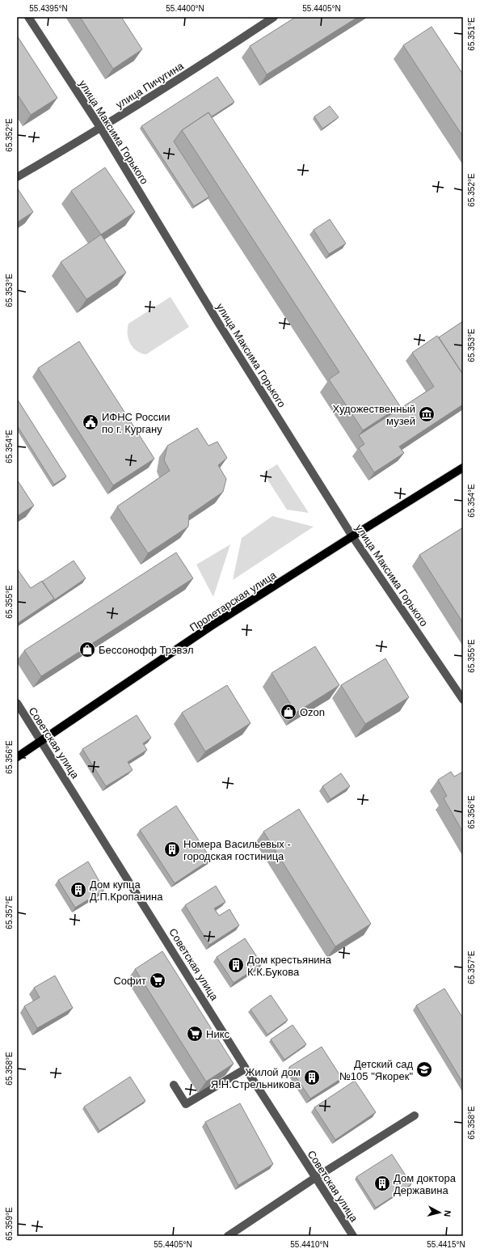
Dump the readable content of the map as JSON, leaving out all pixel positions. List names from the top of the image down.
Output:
{
  "streets": {
    "main road": ["Пролетарская улица"],
    "street": ["улица Пичугина", "улица Максима Горького", "Советская улица"]
  },
  "crossings": [
    ["улица Пичугина", "улица Максима Горького"],
    ["улица Максима Горького", "Пролетарская улица"],
    ["Пролетарская улица", "Советская улица"]
  ],
  "places": {
    "museum": ["Художественный музей"],
    "public building": ["ИФНС России по г. Кургану"],
    "shop": ["Бессонофф Трэвэл", "Ozon"],
    "building": [
      "Номера Васильевых - городская гостиница",
      "Дом купца Д.П.Кропанина",
      "Дом крестьянина К.К.Букова",
      "Жилой дом Я.Н.Стрельникова",
      "Дом доктора Державина"
    ],
    "supermarket": ["Софит", "Никс"],
    "school or university": ["Детский сад №105 \"Якорек\""]
  },
  "north": "right",
  "coordinates": [
    "55.4395°N",
    "55.4400°N",
    "55.4405°N",
    "65.351°E",
    "65.352°E",
    "65.353°E",
    "65.354°E",
    "65.355°E",
    "65.356°E",
    "65.357°E",
    "65.358°E",
    "65.359°E",
    "55.4410°N",
    "55.4415°N"
  ]
}
